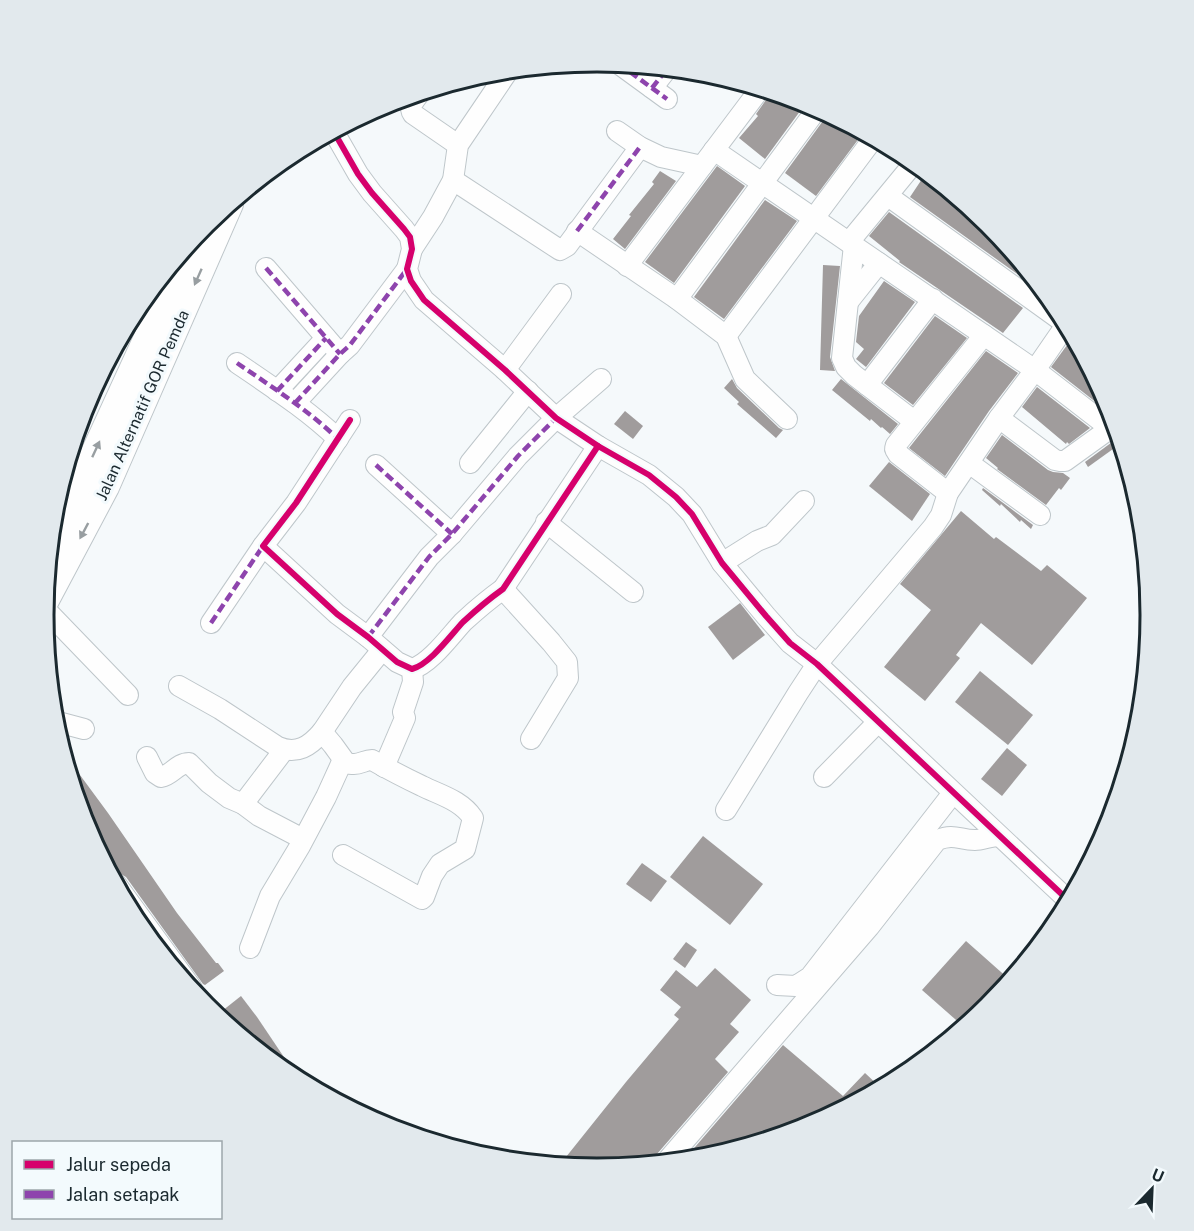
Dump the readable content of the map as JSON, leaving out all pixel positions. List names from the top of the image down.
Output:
{
  "streets": {
    "main road": ["Jalan Alternatif GOR Pemda"]
  },
  "legend": ["Jalur sepeda", "Jalan setapak"],
  "north": "top right"
}
